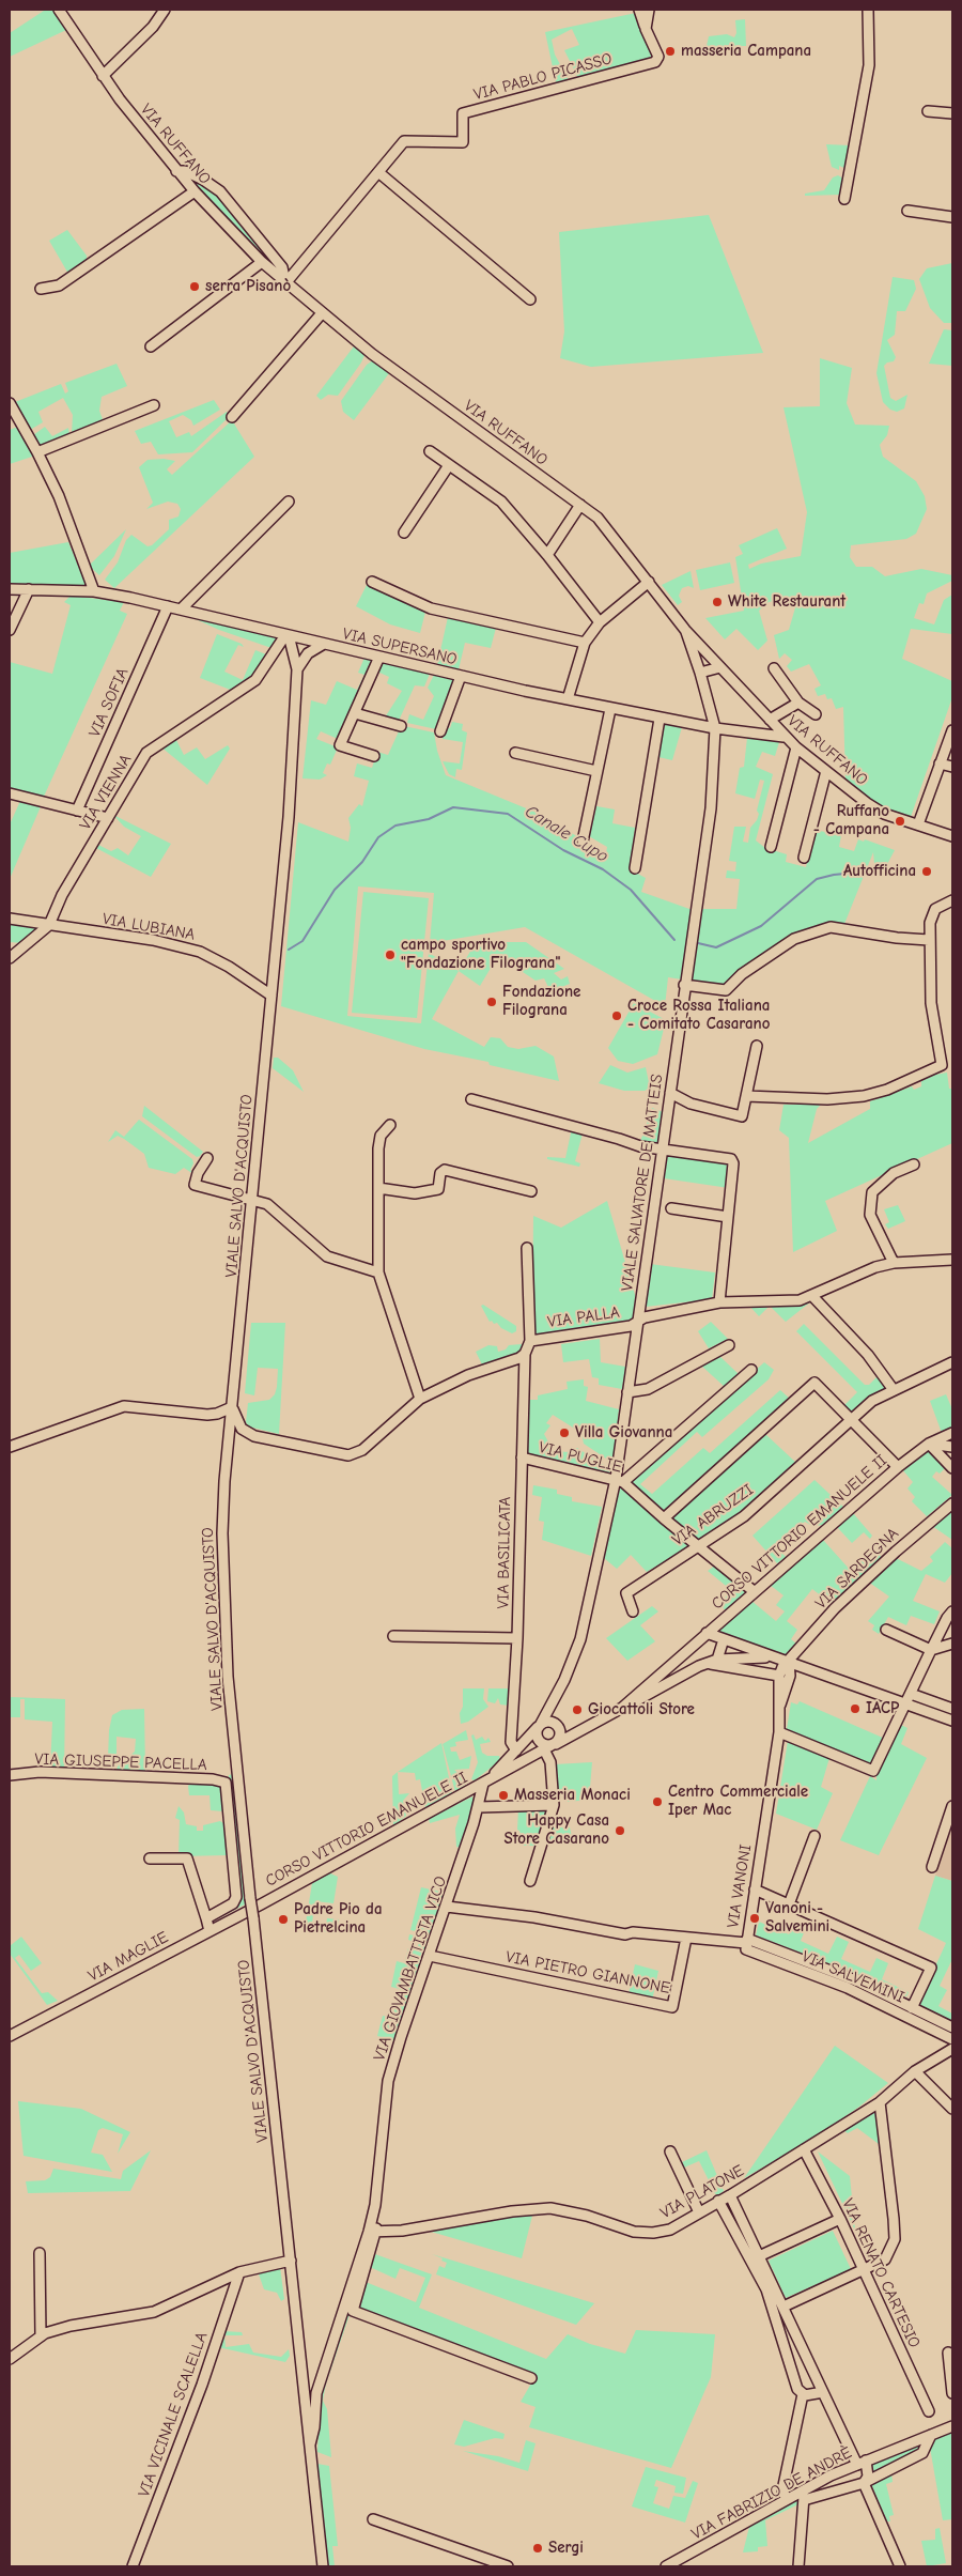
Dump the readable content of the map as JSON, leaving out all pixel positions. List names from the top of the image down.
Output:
{
  "streets": {
    "street": [
      "VIA PABLO PICASSO",
      "VIA RUFFANO",
      "VIA SUPERSANO",
      "VIA SOFIA",
      "VIA VIENNA",
      "VIA LUBIANA",
      "VIALE SALVATORE DE MATTEIS",
      "VIALE SALVO D'ACQUISTO",
      "VIA PALLA",
      "VIA PUGLIE",
      "VIA ABRUZZI",
      "CORSO VITTORIO EMANUELE II",
      "VIA BASILICATA",
      "VIA SARDEGNA",
      "VIA GIUSEPPE PACELLA",
      "VIA VANONI",
      "VIA MAGLIE",
      "VIA GIOVAMBATTISTA VICO",
      "VIA PIETRO GIANNONE",
      "VIA SALVEMINI",
      "VIA PLATONE",
      "VIA RENATO CARTESIO",
      "VIA VICINALE SCALELLA",
      "VIA FABRIZIO DE ANDRÈ"
    ]
  },
  "crossings": [
    ["VIA PABLO PICASSO", "VIA RUFFANO"],
    ["VIA RUFFANO", "VIA SUPERSANO"],
    ["VIA RUFFANO", "VIALE SALVATORE DE MATTEIS"],
    ["VIA SUPERSANO", "VIA SOFIA"],
    ["VIA SUPERSANO", "VIA VIENNA"],
    ["VIA SUPERSANO", "VIALE SALVATORE DE MATTEIS"],
    ["VIA SUPERSANO", "VIALE SALVO D'ACQUISTO"],
    ["VIA VIENNA", "VIA LUBIANA"],
    ["VIA VIENNA", "VIALE SALVO D'ACQUISTO"],
    ["VIA LUBIANA", "VIALE SALVO D'ACQUISTO"],
    ["VIALE SALVATORE DE MATTEIS", "VIA PALLA"],
    ["VIALE SALVATORE DE MATTEIS", "VIA PUGLIE"],
    ["VIALE SALVATORE DE MATTEIS", "CORSO VITTORIO EMANUELE II"],
    ["VIALE SALVO D'ACQUISTO", "VIA GIOVAMBATTISTA VICO"],
    ["VIA PALLA", "VIA BASILICATA"],
    ["VIA PUGLIE", "VIA ABRUZZI"],
    ["VIA PUGLIE", "CORSO VITTORIO EMANUELE II"],
    ["VIA PUGLIE", "VIA BASILICATA"],
    ["CORSO VITTORIO EMANUELE II", "VIA BASILICATA"],
    ["CORSO VITTORIO EMANUELE II", "VIA MAGLIE"],
    ["CORSO VITTORIO EMANUELE II", "VIA GIOVAMBATTISTA VICO"],
    ["VIA SARDEGNA", "VIA VANONI"],
    ["VIA VANONI", "VIA SALVEMINI"],
    ["VIA GIOVAMBATTISTA VICO", "VIA PIETRO GIANNONE"],
    ["VIA GIOVAMBATTISTA VICO", "VIA PLATONE"],
    ["VIA PLATONE", "VIA RENATO CARTESIO"]
  ],
  "water": ["Canale Cupo"],
  "places": [
    "masseria Campana",
    "serra Pisanò",
    "White Restaurant",
    "Ruffano - Campana",
    "Autofficina",
    "campo sportivo \"Fondazione Filograna\"",
    "Fondazione Filograna",
    "Croce Rossa Italiana - Comitato Casarano",
    "Villa Giovanna",
    "IACP",
    "Giocattoli Store",
    "Masseria Monaci",
    "Centro Commerciale Iper Mac",
    "Happy Casa Store Casarano",
    "Vanoni - Salvemini",
    "Padre Pio da Pietrelcina",
    "Sergi"
  ]
}
